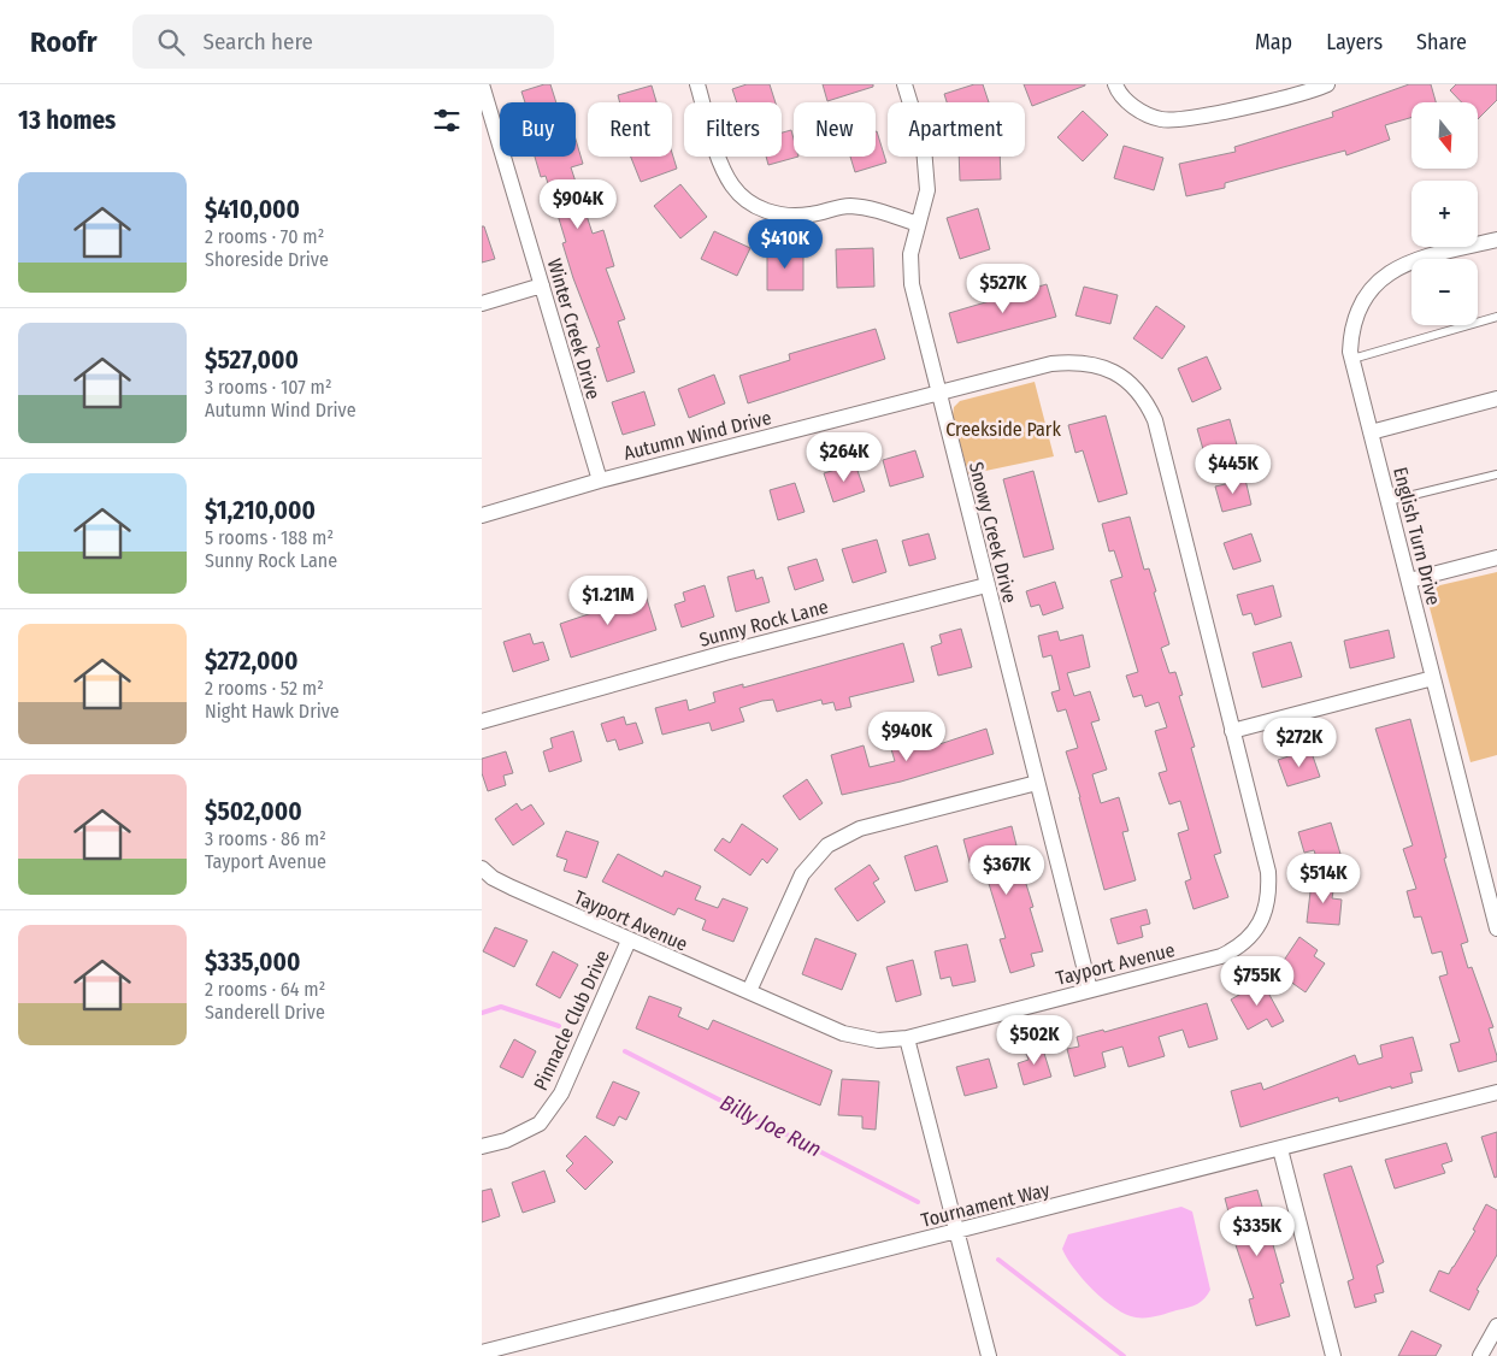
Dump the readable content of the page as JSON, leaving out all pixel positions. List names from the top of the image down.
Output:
{
  "streets": {
    "street": [
      "Winter Creek Drive",
      "Autumn Wind Drive",
      "Snowy Creek Drive",
      "English Turn Drive",
      "Sunny Rock Lane",
      "Tayport Avenue",
      "Pinnacle Club Drive",
      "Tournament Way"
    ]
  },
  "crossings": [
    ["Winter Creek Drive", "Autumn Wind Drive"],
    ["Autumn Wind Drive", "Snowy Creek Drive"],
    ["Autumn Wind Drive", "Tayport Avenue"],
    ["Snowy Creek Drive", "Sunny Rock Lane"],
    ["Snowy Creek Drive", "Tayport Avenue"],
    ["Tayport Avenue", "Pinnacle Club Drive"]
  ],
  "water": ["Billy Joe Run"],
  "parks": ["Creekside Park"],
  "north": "bottom",
  "page": {
    "header": "Roofr",
    "search": "Search here",
    "nav": ["Map", "Layers", "Share"],
    "heading": "13 homes",
    "map_buttons": ["+", "−"],
    "chip": [
      "Buy",
      "Rent",
      "Filters",
      "New",
      "Apartment"
    ],
    "list": [
      {
        "name": "$410,000",
        "note": "2 rooms · 70 m² · Shoreside Drive"
      },
      {
        "name": "$527,000",
        "note": "3 rooms · 107 m² · Autumn Wind Drive"
      },
      {
        "name": "$1,210,000",
        "note": "5 rooms · 188 m² · Sunny Rock Lane"
      },
      {
        "name": "$272,000",
        "note": "2 rooms · 52 m² · Night Hawk Drive"
      },
      {
        "name": "$502,000",
        "note": "3 rooms · 86 m² · Tayport Avenue"
      },
      {
        "name": "$335,000",
        "note": "2 rooms · 64 m² · Sanderell Drive"
      }
    ],
    "price": [
      "$904K",
      "$410K",
      "$527K",
      "$264K",
      "$445K",
      "$1.21M",
      "$940K",
      "$272K",
      "$367K",
      "$514K",
      "$755K",
      "$502K",
      "$335K"
    ]
  }
}
